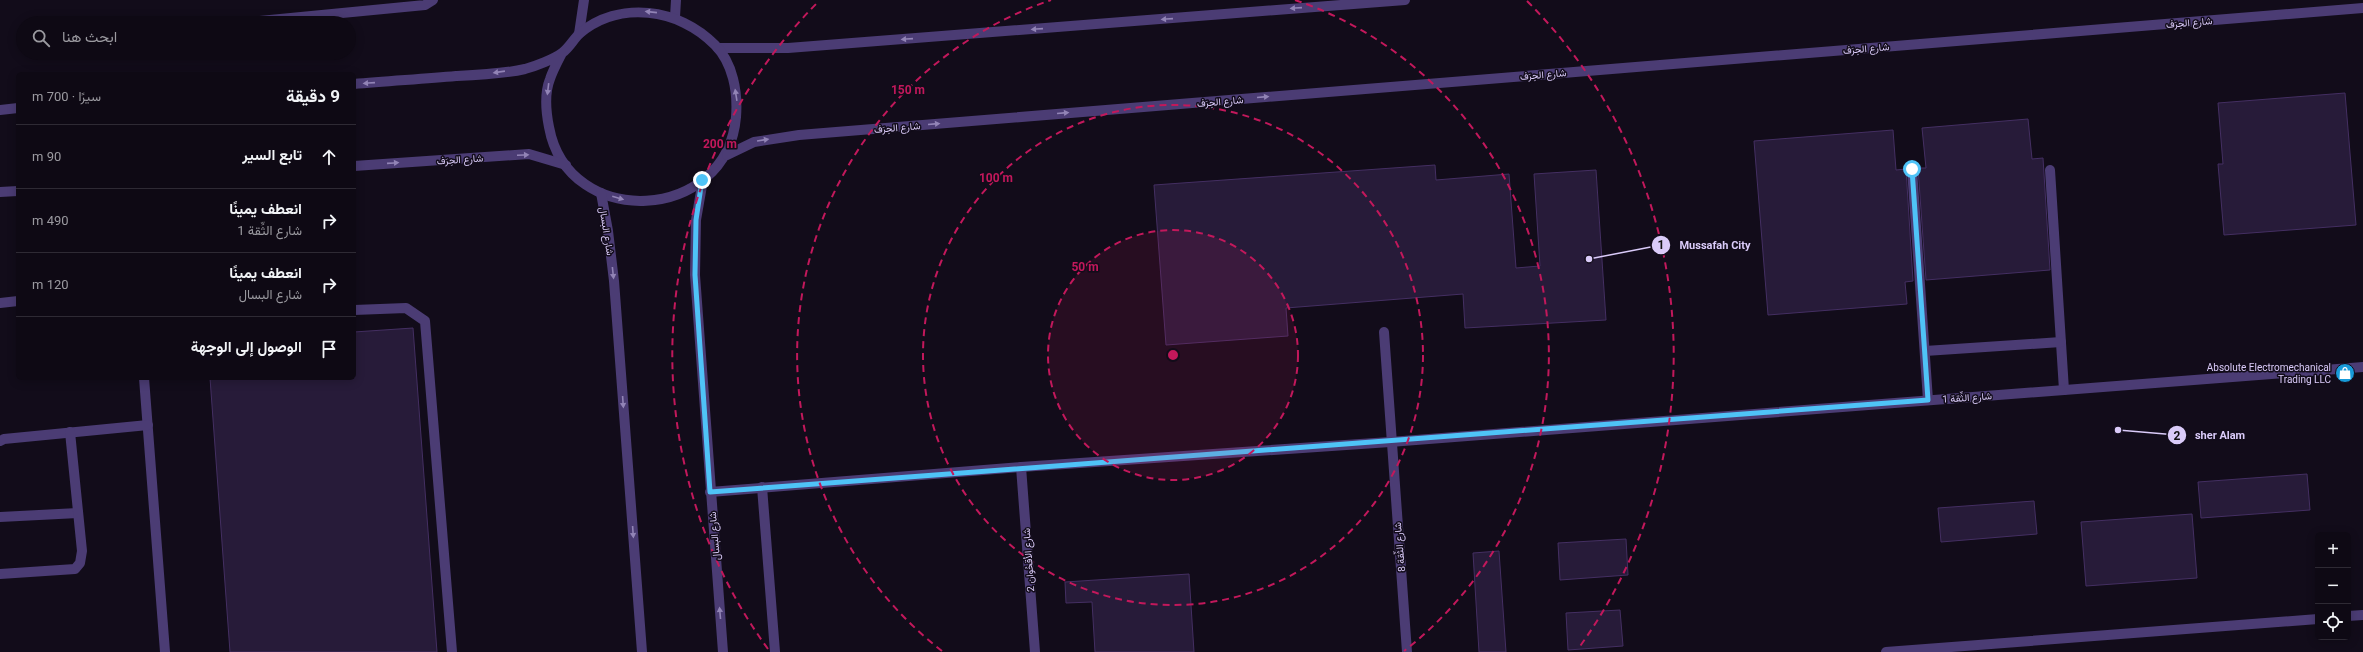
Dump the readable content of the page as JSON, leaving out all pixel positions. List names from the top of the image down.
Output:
{
  "streets": {
    "street": [
      "شارع الحِرَف",
      "شارع البسال",
      "شارع الثِّقة 1",
      "شارع الثِّقة 8",
      "شارع الأقحُوان 2"
    ]
  },
  "crossings": [
    ["شارع البسال", "شارع الثِّقة 1"],
    ["شارع الثِّقة 1", "شارع الثِّقة 8"],
    ["شارع الثِّقة 1", "شارع الأقحُوان 2"]
  ],
  "places": {
    "other": ["Mussafah City", "sher Alam"],
    "shop": ["Absolute Electromechanical Trading LLC"]
  },
  "page": {
    "search": "ابحث هنا",
    "heading": ["9 دقيقة", "سيرًا · 700 m"],
    "list": [
      ["تابع السير", "90 m"],
      ["انعطف يمينًا", "شارع الثِّقة 1", "490 m"],
      ["انعطف يمينًا", "شارع البسال", "120 m"],
      "الوصول إلى الوجهة"
    ],
    "map_buttons": ["+", "−"]
  },
  "rings": [
    "150 m",
    "200 m",
    "100 m",
    "50 m"
  ]
}
